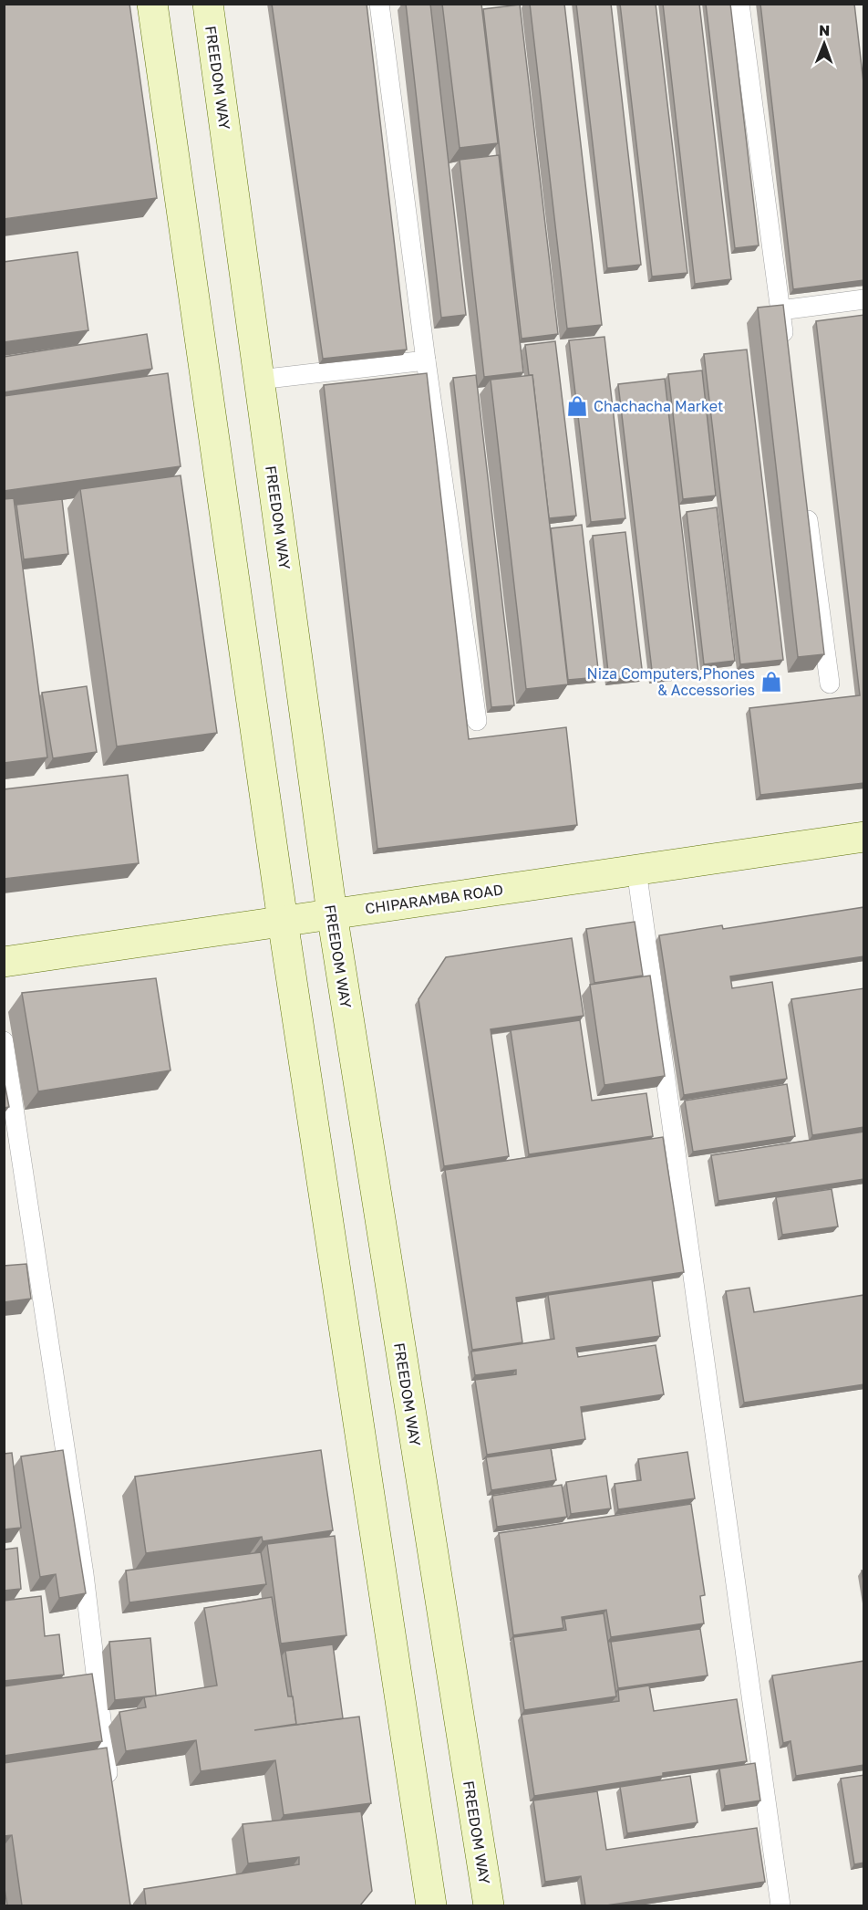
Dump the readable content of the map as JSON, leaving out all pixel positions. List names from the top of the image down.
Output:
{
  "streets": {
    "main road": ["FREEDOM WAY", "CHIPARAMBA ROAD"]
  },
  "crossings": [
    ["FREEDOM WAY", "CHIPARAMBA ROAD"]
  ],
  "places": {
    "shop": ["Chachacha Market", "Niza Computers,Phones & Accessories"]
  },
  "north": "top"
}
